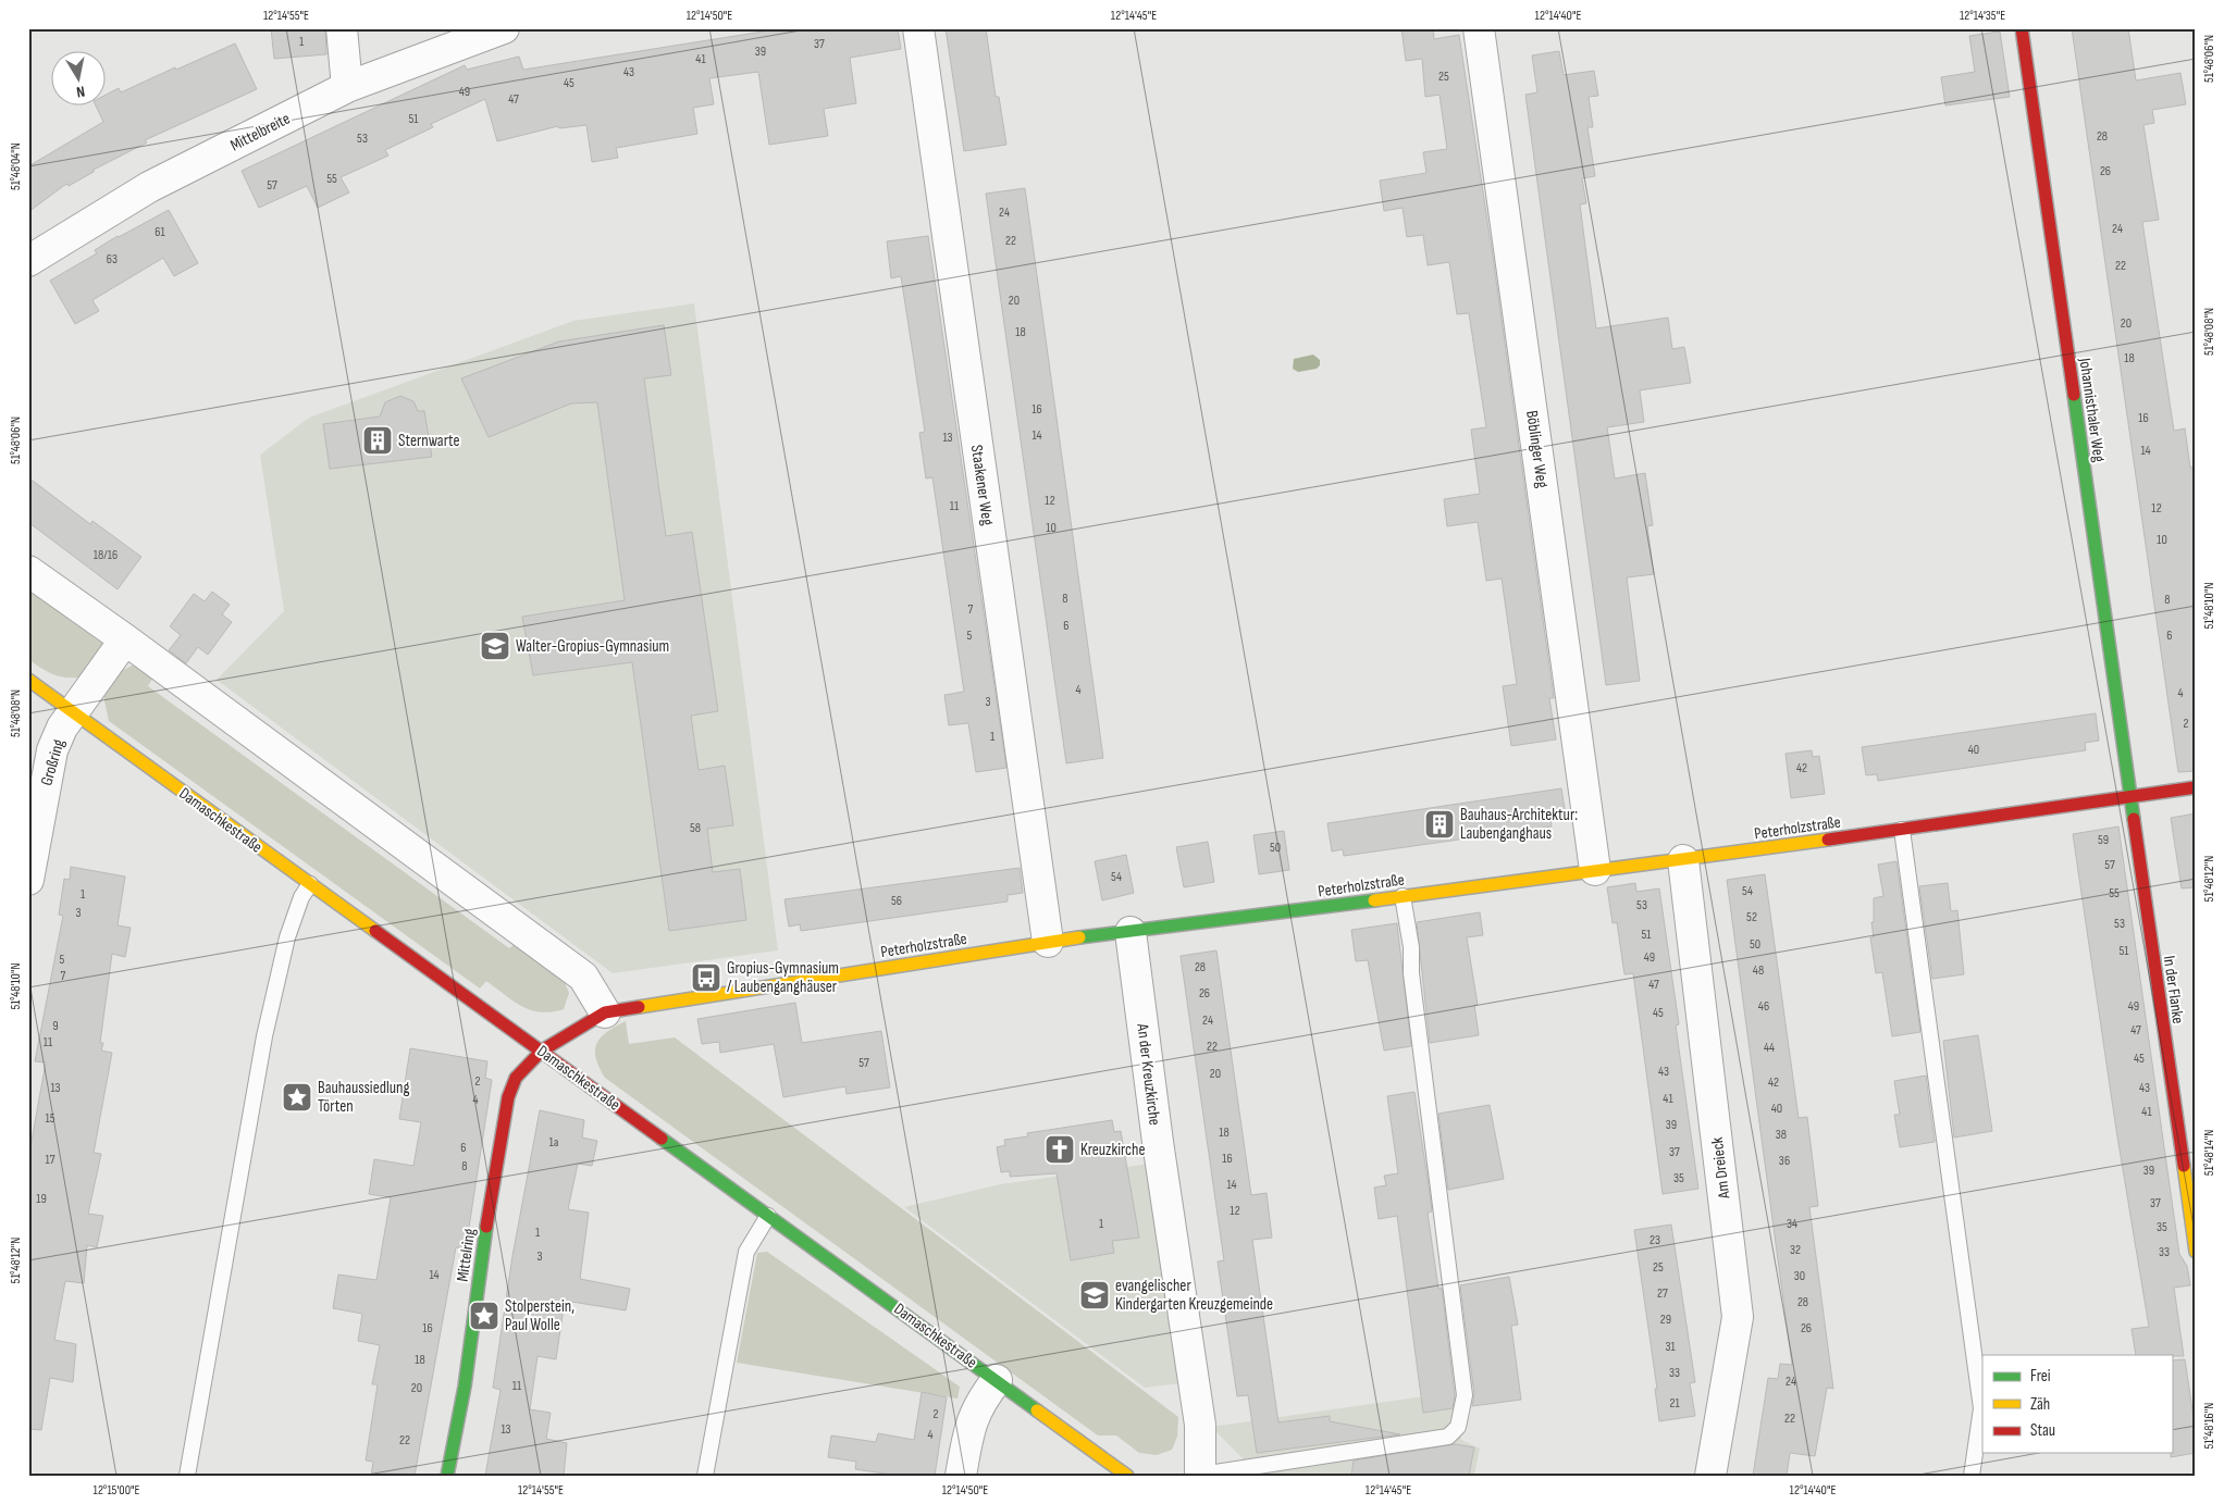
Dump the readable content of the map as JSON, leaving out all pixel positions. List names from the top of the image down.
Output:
{
  "streets": {
    "street": [
      "Mittelbreite",
      "Johannisthaler Weg",
      "Böblinger Weg",
      "Staakener Weg",
      "Großring",
      "Damaschkestraße",
      "Peterholzstraße",
      "In der Flanke",
      "An der Kreuzkirche",
      "Am Dreieck",
      "Mittelring"
    ]
  },
  "crossings": [
    ["Johannisthaler Weg", "Peterholzstraße"],
    ["Johannisthaler Weg", "In der Flanke"],
    ["Böblinger Weg", "Peterholzstraße"],
    ["Staakener Weg", "Peterholzstraße"],
    ["Großring", "Damaschkestraße"],
    ["Damaschkestraße", "Peterholzstraße"],
    ["Damaschkestraße", "Mittelring"],
    ["Peterholzstraße", "In der Flanke"],
    ["Peterholzstraße", "An der Kreuzkirche"],
    ["Peterholzstraße", "Am Dreieck"],
    ["Peterholzstraße", "Mittelring"]
  ],
  "places": {
    "building": ["Sternwarte", "Bauhaus-Architektur: Laubenganghaus"],
    "school or university": ["Walter-Gropius-Gymnasium", "evangelischer Kindergarten Kreuzgemeinde"],
    "bus stop": ["Gropius-Gymnasium / Laubenganghäuser"],
    "place": ["Bauhaussiedlung Törten", "Stolperstein, Paul Wolle"],
    "church": ["Kreuzkirche"]
  },
  "house_numbers": [
    "1",
    "37",
    "39",
    "41",
    "43",
    "25",
    "45",
    "49",
    "47",
    "51",
    "28",
    "53",
    "26",
    "55",
    "57",
    "24",
    "24",
    "61",
    "22",
    "63",
    "22",
    "20",
    "20",
    "18",
    "18",
    "16",
    "16",
    "14",
    "13",
    "14",
    "12",
    "11",
    "12",
    "10",
    "10",
    "18/16",
    "8",
    "8",
    "7",
    "6",
    "5",
    "6",
    "4",
    "4",
    "3",
    "2",
    "1",
    "40",
    "42",
    "58",
    "59",
    "50",
    "57",
    "54",
    "54",
    "55",
    "1",
    "56",
    "53",
    "3",
    "52",
    "53",
    "51",
    "50",
    "51",
    "49",
    "5",
    "28",
    "48",
    "7",
    "47",
    "26",
    "46",
    "49",
    "45",
    "24",
    "9",
    "47",
    "11",
    "22",
    "44",
    "45",
    "57",
    "43",
    "20",
    "2",
    "42",
    "13",
    "43",
    "41",
    "4",
    "40",
    "41",
    "15",
    "39",
    "18",
    "38",
    "1a",
    "6",
    "37",
    "16",
    "17",
    "36",
    "8",
    "39",
    "35",
    "14",
    "19",
    "37",
    "12",
    "1",
    "34",
    "35",
    "1",
    "23",
    "32",
    "33",
    "3",
    "25",
    "14",
    "30",
    "27",
    "28",
    "29",
    "16",
    "26",
    "31",
    "18",
    "33",
    "24",
    "11",
    "20",
    "21",
    "2",
    "22",
    "13",
    "4",
    "22"
  ],
  "legend": ["Frei", "Zäh", "Stau"],
  "north": "bottom",
  "coordinates": [
    "12°14'55\"E",
    "12°14'50\"E",
    "12°14'45\"E",
    "12°14'40\"E",
    "12°14'35\"E",
    "51°48'06\"N",
    "51°48'04\"N",
    "51°48'08\"N",
    "51°48'10\"N",
    "51°48'12\"N",
    "51°48'14\"N",
    "51°48'16\"N",
    "12°15'00\"E"
  ]
}
